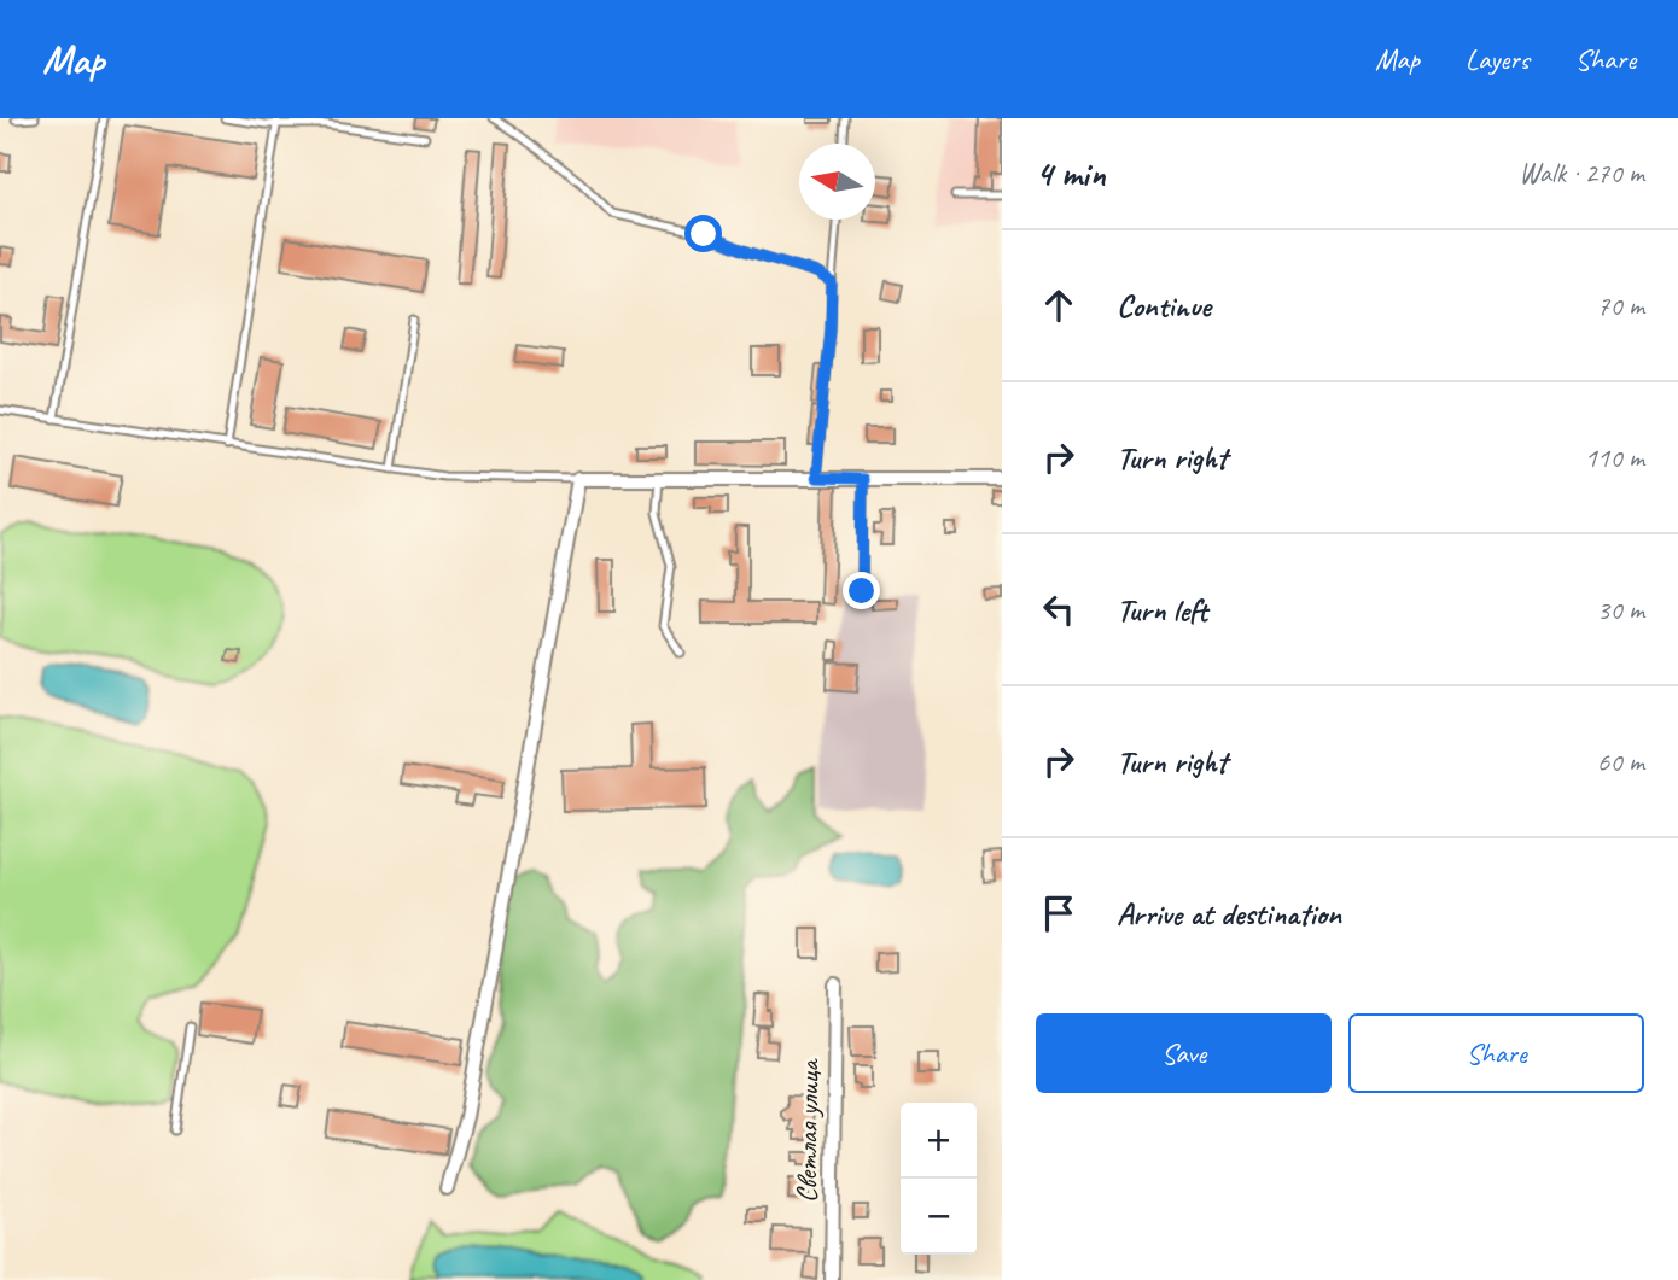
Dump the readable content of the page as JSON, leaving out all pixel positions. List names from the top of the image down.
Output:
{
  "streets": {
    "street": ["Светлая улица"]
  },
  "north": "left",
  "page": {
    "header": "Map",
    "nav": ["Map", "Layers", "Share"],
    "heading": ["4 min", "Walk · 270 m"],
    "list": [
      ["Continue", "70 m"],
      ["Turn right", "110 m"],
      ["Turn left", "30 m"],
      ["Turn right", "60 m"],
      "Arrive at destination"
    ],
    "buttons": ["Save", "Share"],
    "map_buttons": ["+", "−"]
  }
}
